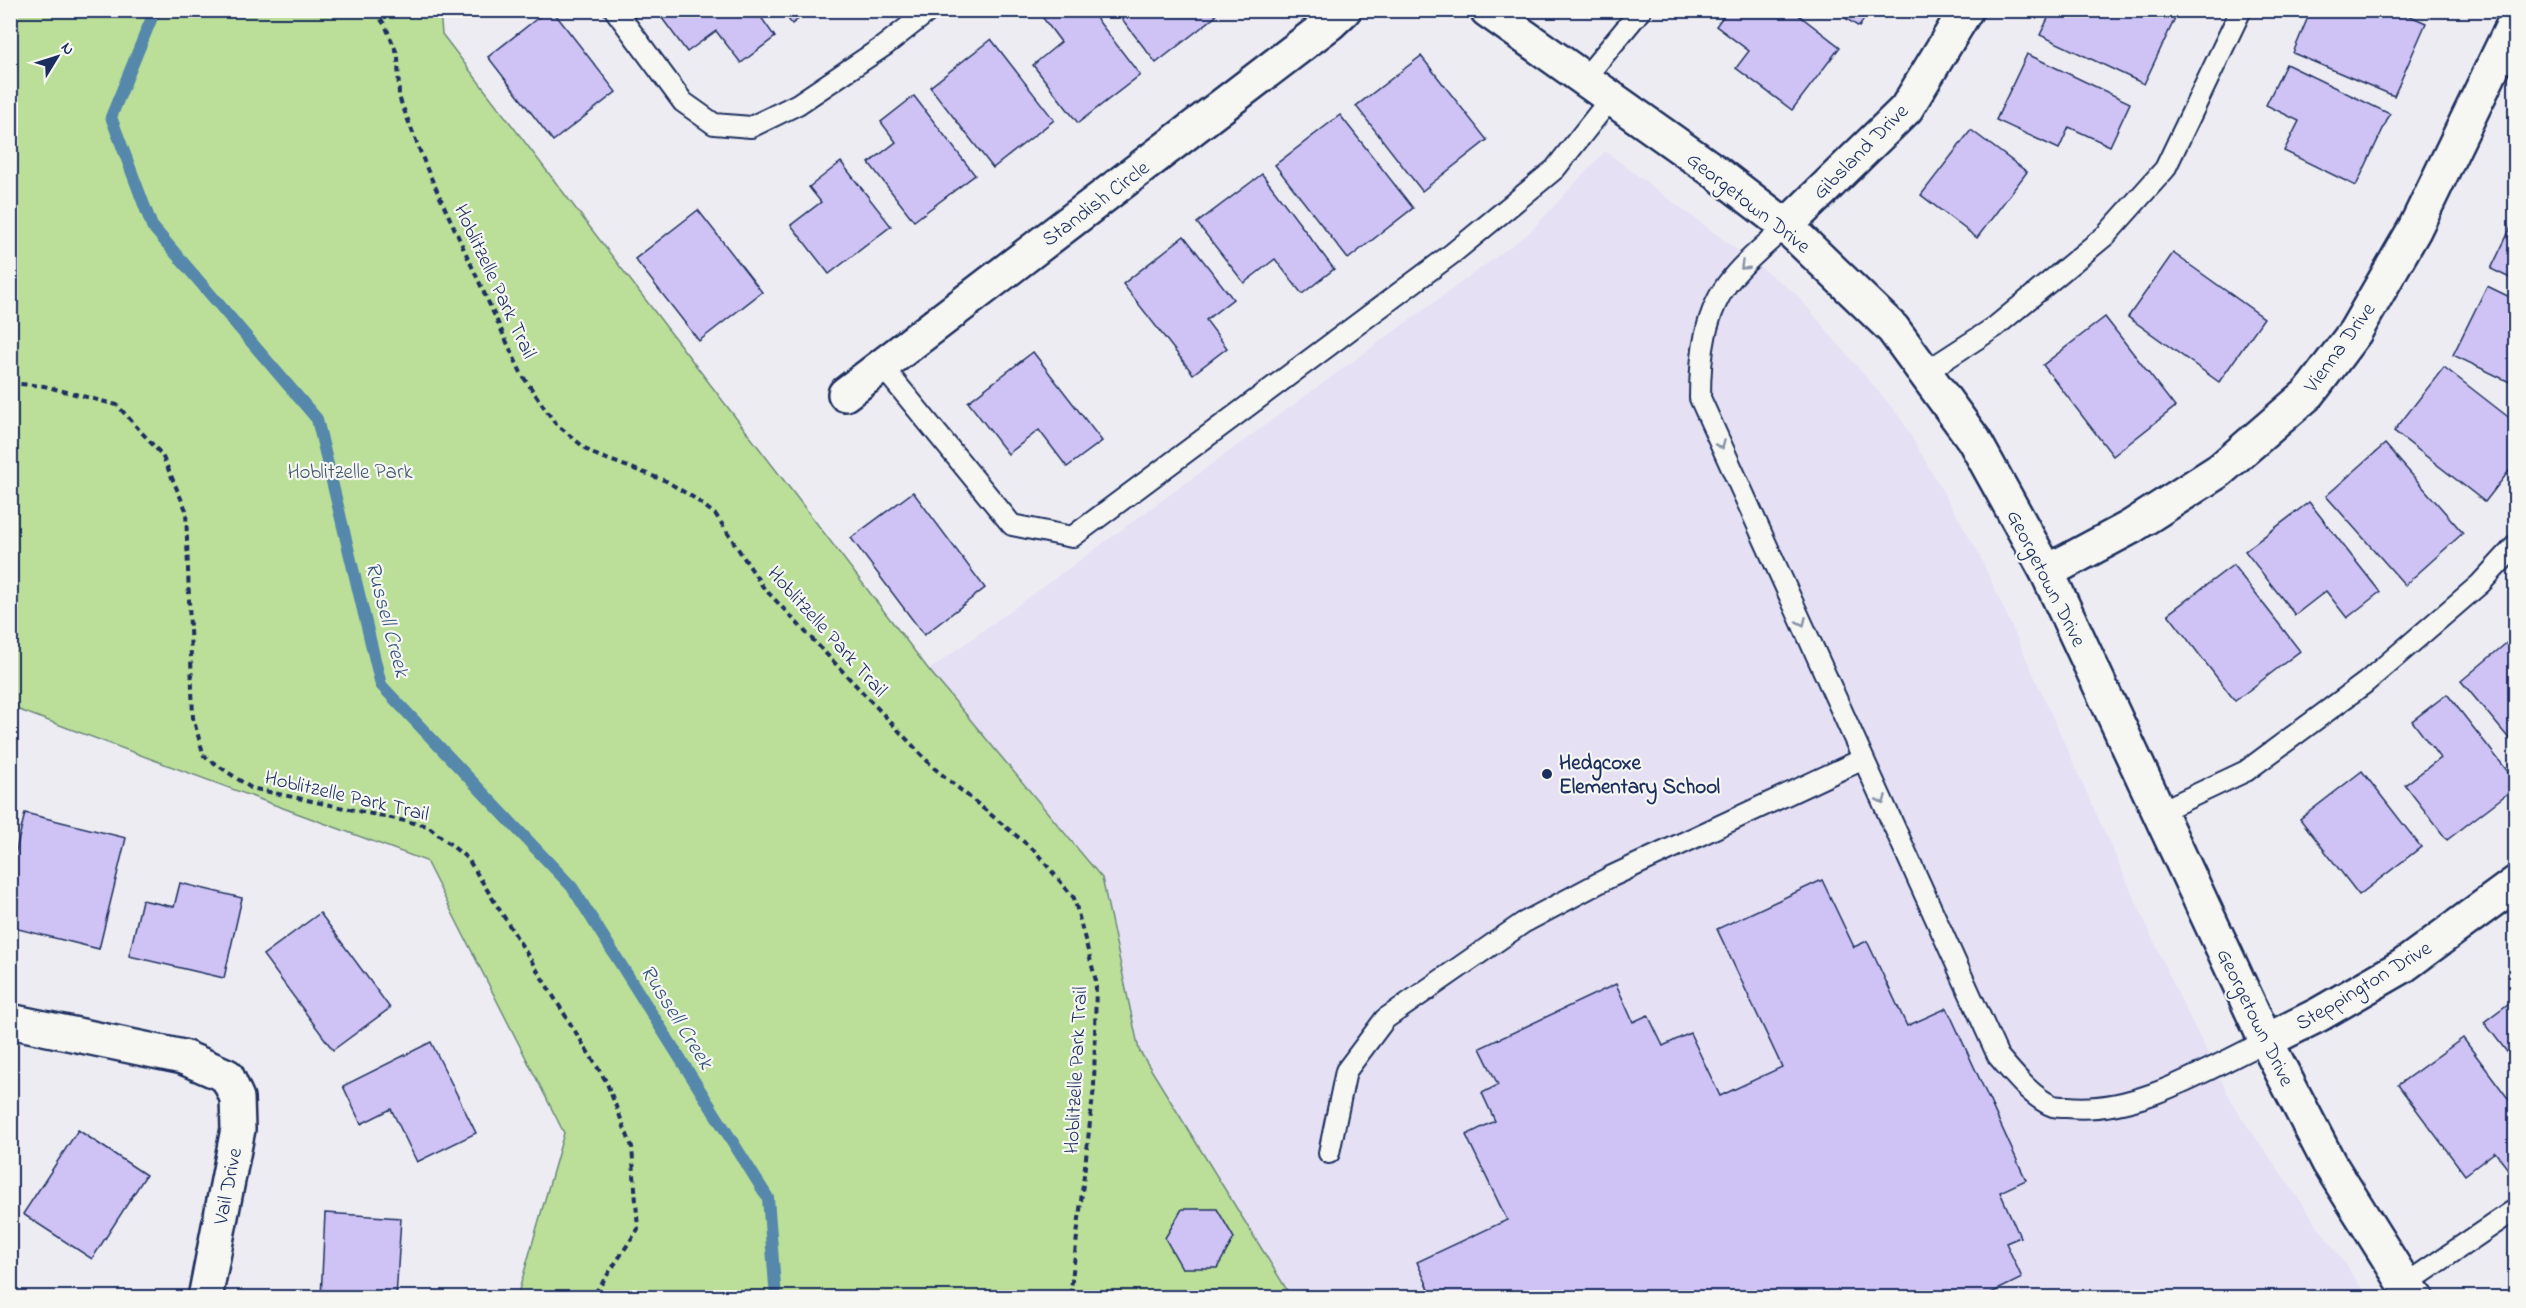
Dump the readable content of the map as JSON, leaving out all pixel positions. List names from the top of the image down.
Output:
{
  "streets": {
    "street": [
      "Gibsland Drive",
      "Georgetown Drive",
      "Standish Circle",
      "Vienna Drive",
      "Steppington Drive",
      "Vail Drive"
    ],
    "path": ["Hoblitzelle Park Trail"]
  },
  "crossings": [
    ["Gibsland Drive", "Georgetown Drive"],
    ["Georgetown Drive", "Vienna Drive"],
    ["Georgetown Drive", "Steppington Drive"]
  ],
  "water": ["Russell Creek"],
  "parks": ["Hoblitzelle Park"],
  "places": ["Hedgcoxe Elementary School"],
  "north": "top right"
}
